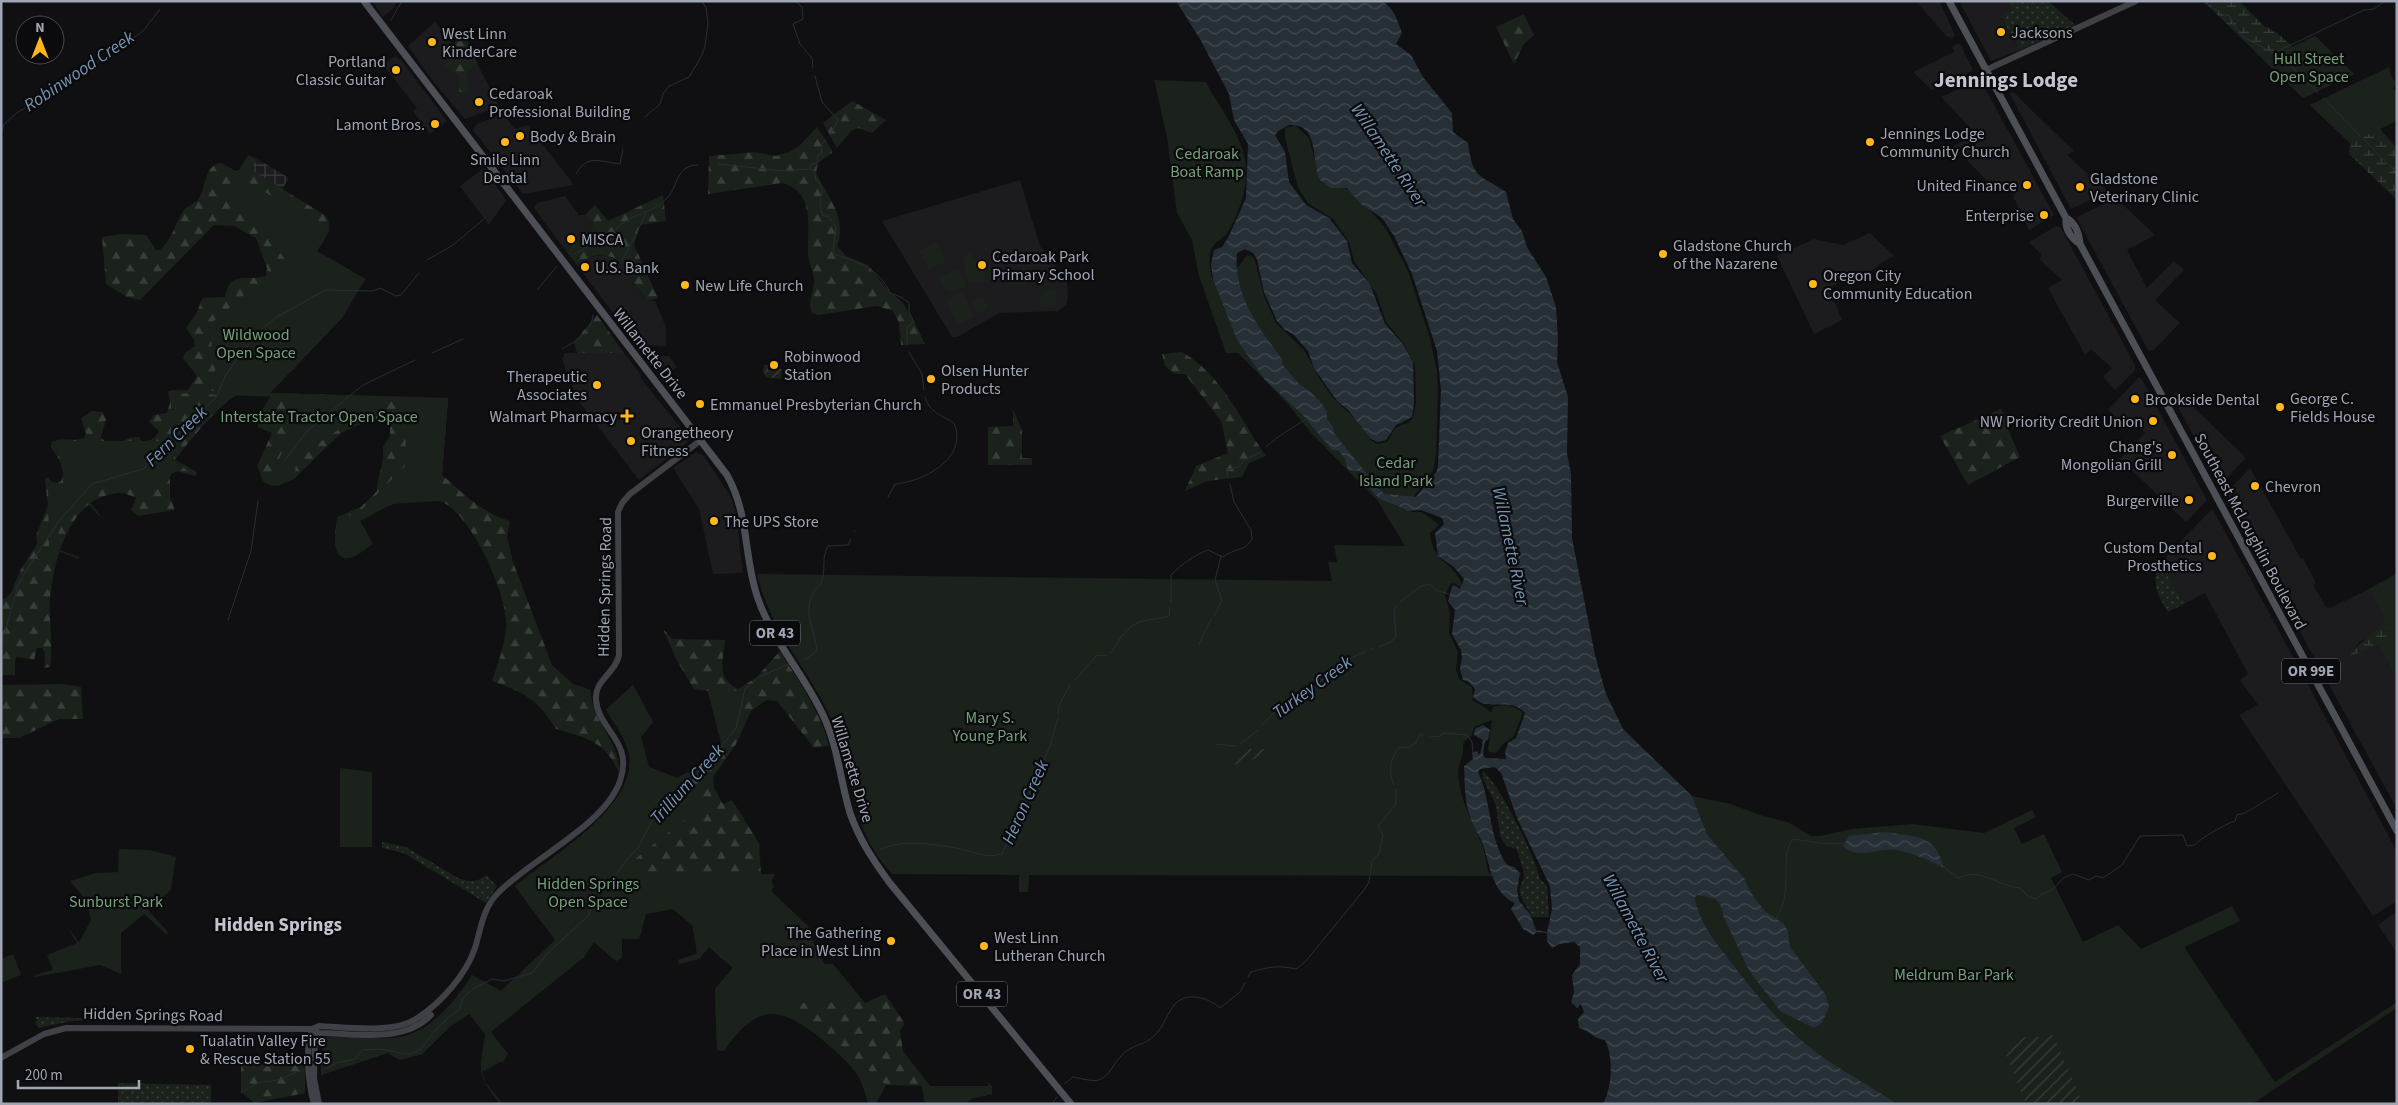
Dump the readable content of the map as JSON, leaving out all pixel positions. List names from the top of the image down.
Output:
{
  "streets": {
    "main road": [
      "Willamette Drive",
      "Southeast McLoughlin Boulevard",
      "Hidden Springs Road",
      "OR 43",
      "OR 99E"
    ]
  },
  "crossings": [
    ["Willamette Drive", "Hidden Springs Road"]
  ],
  "districts": ["Jennings Lodge", "Hidden Springs"],
  "water": [
    "Robinwood Creek",
    "Willamette River",
    "Fern Creek",
    "Turkey Creek",
    "Trillium Creek",
    "Heron Creek"
  ],
  "parks": [
    "Hull Street Open Space",
    "Cedaroak Boat Ramp",
    "Wildwood Open Space",
    "Interstate Tractor Open Space",
    "Cedar Island Park",
    "Mary S. Young Park",
    "Hidden Springs Open Space",
    "Sunburst Park",
    "Meldrum Bar Park"
  ],
  "places": {
    "other": [
      "Jacksons",
      "West Linn KinderCare",
      "Portland Classic Guitar",
      "Cedaroak Professional Building",
      "Lamont Bros.",
      "Body & Brain",
      "Smile Linn Dental",
      "Jennings Lodge Community Church",
      "United Finance",
      "Gladstone Veterinary Clinic",
      "Enterprise",
      "MISCA",
      "Gladstone Church of the Nazarene",
      "Cedaroak Park Primary School",
      "U.S. Bank",
      "Oregon City Community Education",
      "New Life Church",
      "Robinwood Station",
      "Olsen Hunter Products",
      "Therapeutic Associates",
      "Brookside Dental",
      "Emmanuel Presbyterian Church",
      "George C. Fields House",
      "NW Priority Credit Union",
      "Orangetheory Fitness",
      "Chang's Mongolian Grill",
      "Chevron",
      "Burgerville",
      "The UPS Store",
      "Custom Dental Prosthetics",
      "The Gathering Place in West Linn",
      "West Linn Lutheran Church",
      "Tualatin Valley Fire & Rescue Station 55"
    ],
    "health": ["Walmart Pharmacy"]
  },
  "scale_bar": "200 m",
  "north": "top"
}
